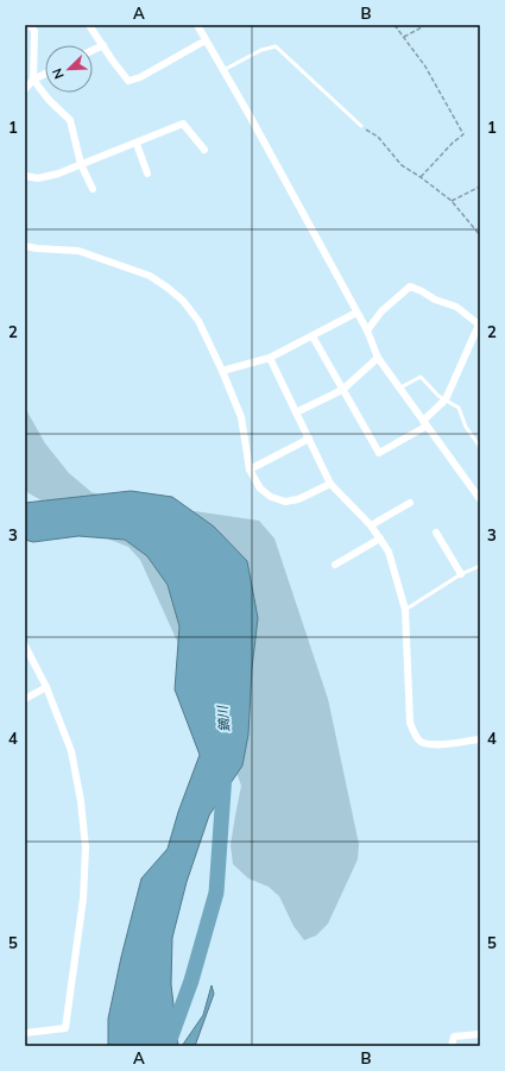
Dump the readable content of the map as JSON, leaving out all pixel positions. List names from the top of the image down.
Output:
{
  "water": ["鏑川"],
  "north": "bottom left",
  "grid": {
    "columns": ["A", "B"],
    "rows": [
      "1",
      "2",
      "3",
      "4",
      "5"
    ]
  }
}
